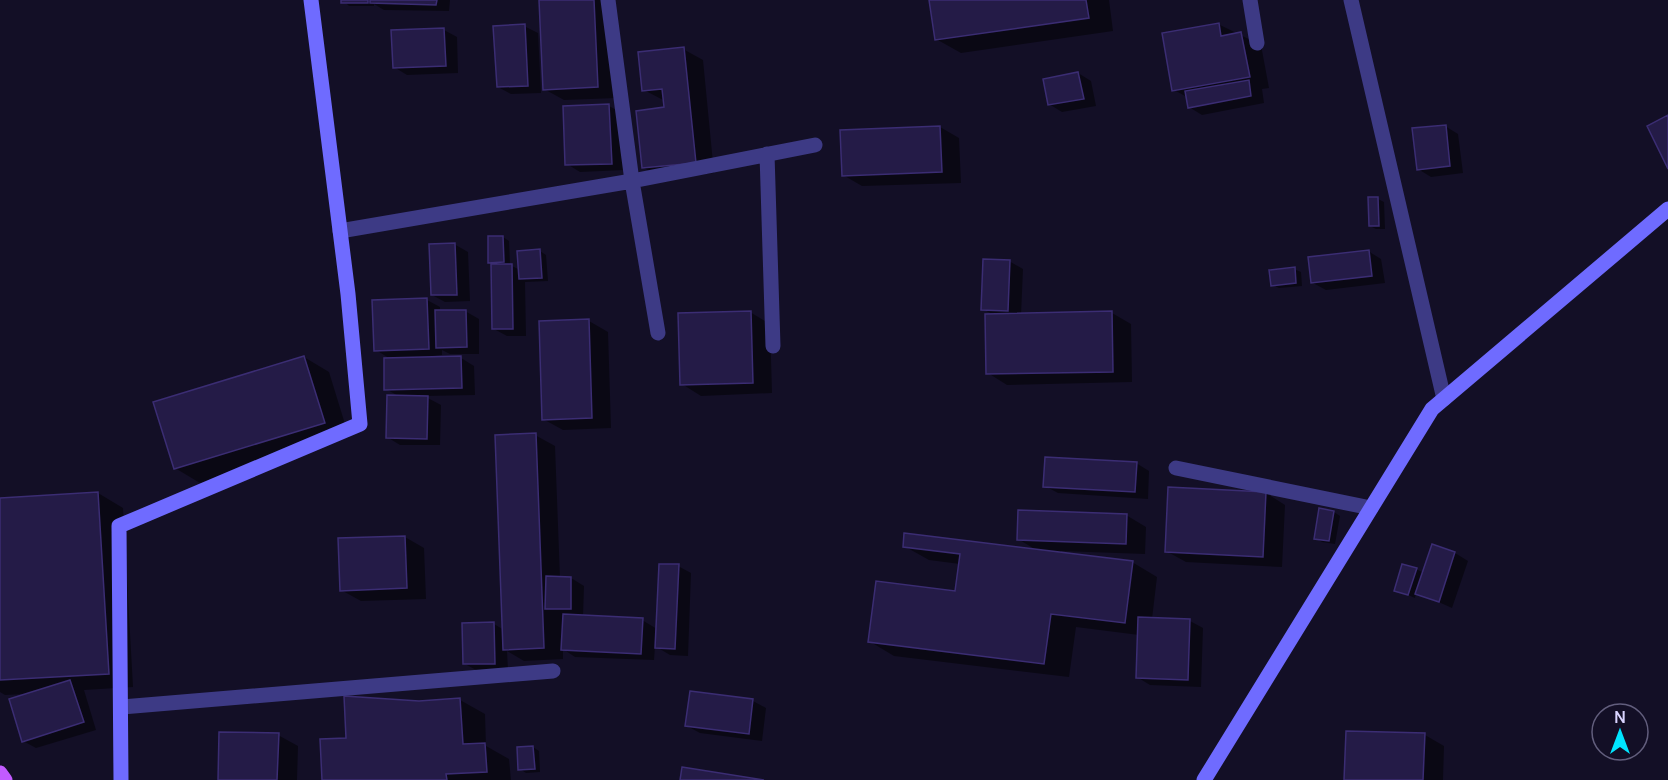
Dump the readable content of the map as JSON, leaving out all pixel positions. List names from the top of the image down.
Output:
{
  "north": "top"
}
